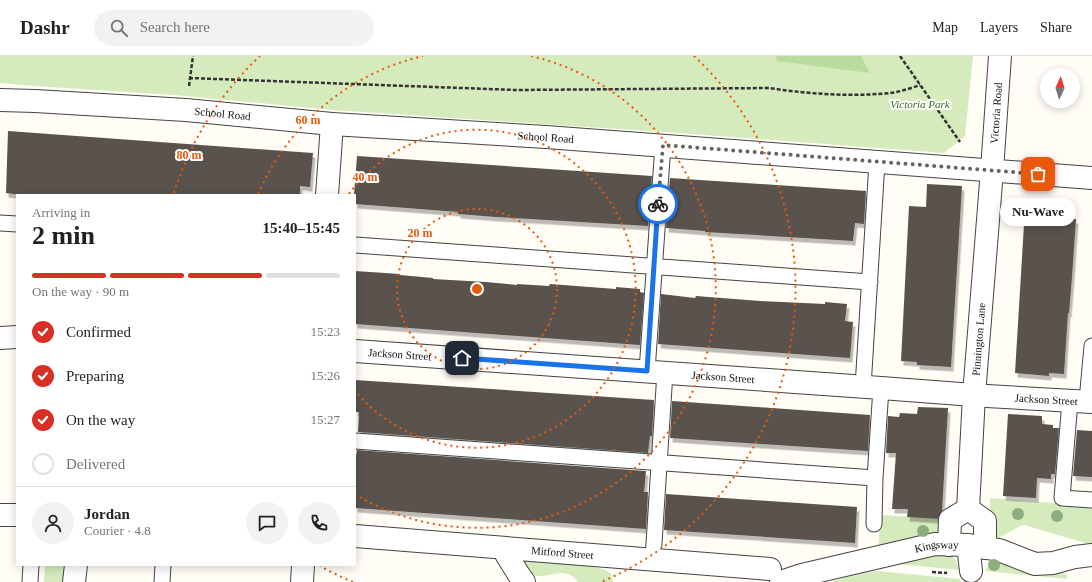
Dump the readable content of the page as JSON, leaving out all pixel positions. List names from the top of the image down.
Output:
{
  "streets": {
    "street": [
      "Victoria Road",
      "School Road",
      "Pinnington Lane",
      "Jackson Street",
      "Kingsway",
      "Mitford Street"
    ]
  },
  "crossings": [
    ["Victoria Road", "School Road"],
    ["Victoria Road", "Pinnington Lane"],
    ["School Road", "Pinnington Lane"],
    ["Pinnington Lane", "Jackson Street"],
    ["Kingsway", "Mitford Street"]
  ],
  "parks": ["Victoria Park"],
  "places": ["Nu-Wave"],
  "north": "top",
  "page": {
    "header": "Dashr",
    "search": "Search here",
    "nav": ["Map", "Layers", "Share"],
    "heading": ["2 min", "Arriving in", "15:40–15:45"],
    "panel": ["Jordan", "Courier · 4.8"],
    "bubble": "Nu-Wave",
    "bar": "On the way · 90 m",
    "list": [
      ["Confirmed", "15:23"],
      ["Preparing", "15:26"],
      ["On the way", "15:27"],
      "Delivered"
    ]
  },
  "rings": [
    "60 m",
    "80 m",
    "40 m",
    "20 m"
  ]
}
